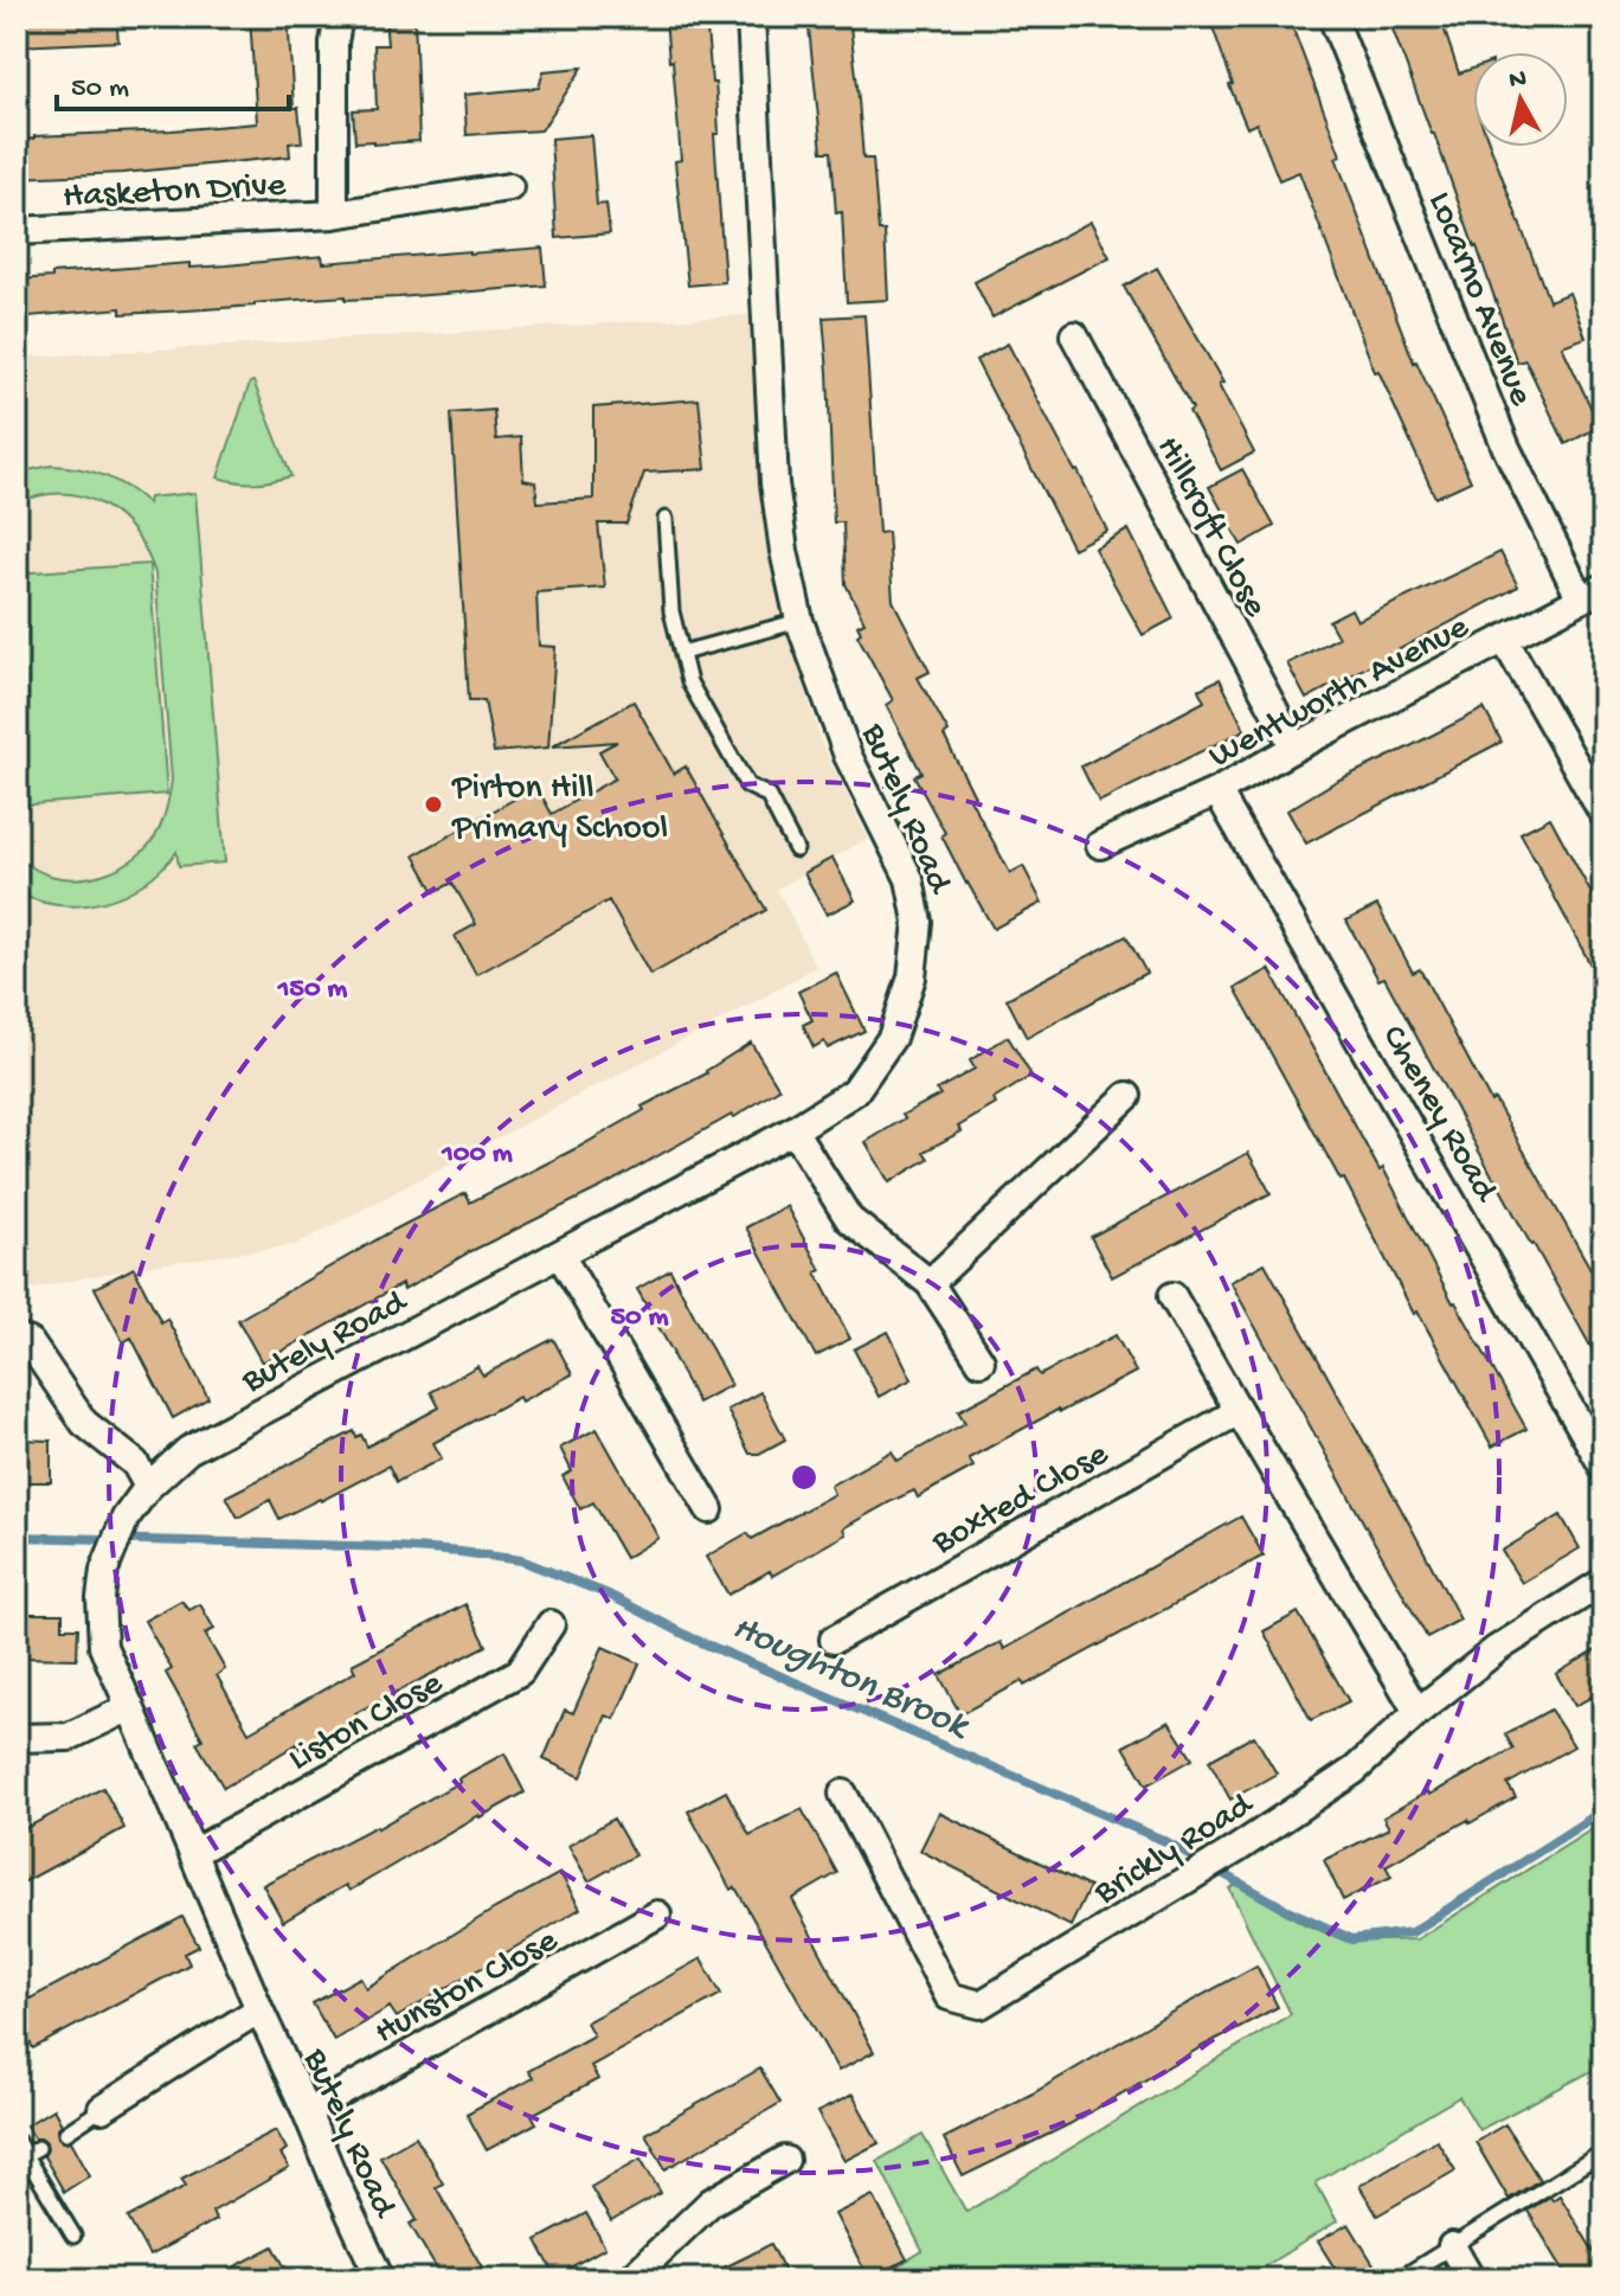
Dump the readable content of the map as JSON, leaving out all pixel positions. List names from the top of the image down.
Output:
{
  "streets": {
    "street": [
      "Hasketon Drive",
      "Locarno Avenue",
      "Hillcroft Close",
      "Wentworth Avenue",
      "Butely Road",
      "Cheney Road",
      "Boxted Close",
      "Liston Close",
      "Brickly Road",
      "Hunston Close"
    ]
  },
  "crossings": [
    ["Locarno Avenue", "Wentworth Avenue"],
    ["Hillcroft Close", "Wentworth Avenue"],
    ["Wentworth Avenue", "Cheney Road"],
    ["Butely Road", "Liston Close"],
    ["Butely Road", "Hunston Close"]
  ],
  "water": ["Houghton Brook"],
  "places": ["Pirton Hill Primary School"],
  "scale_bar": "50 m",
  "north": "top",
  "rings": ["150 m", "100 m", "50 m"]
}
